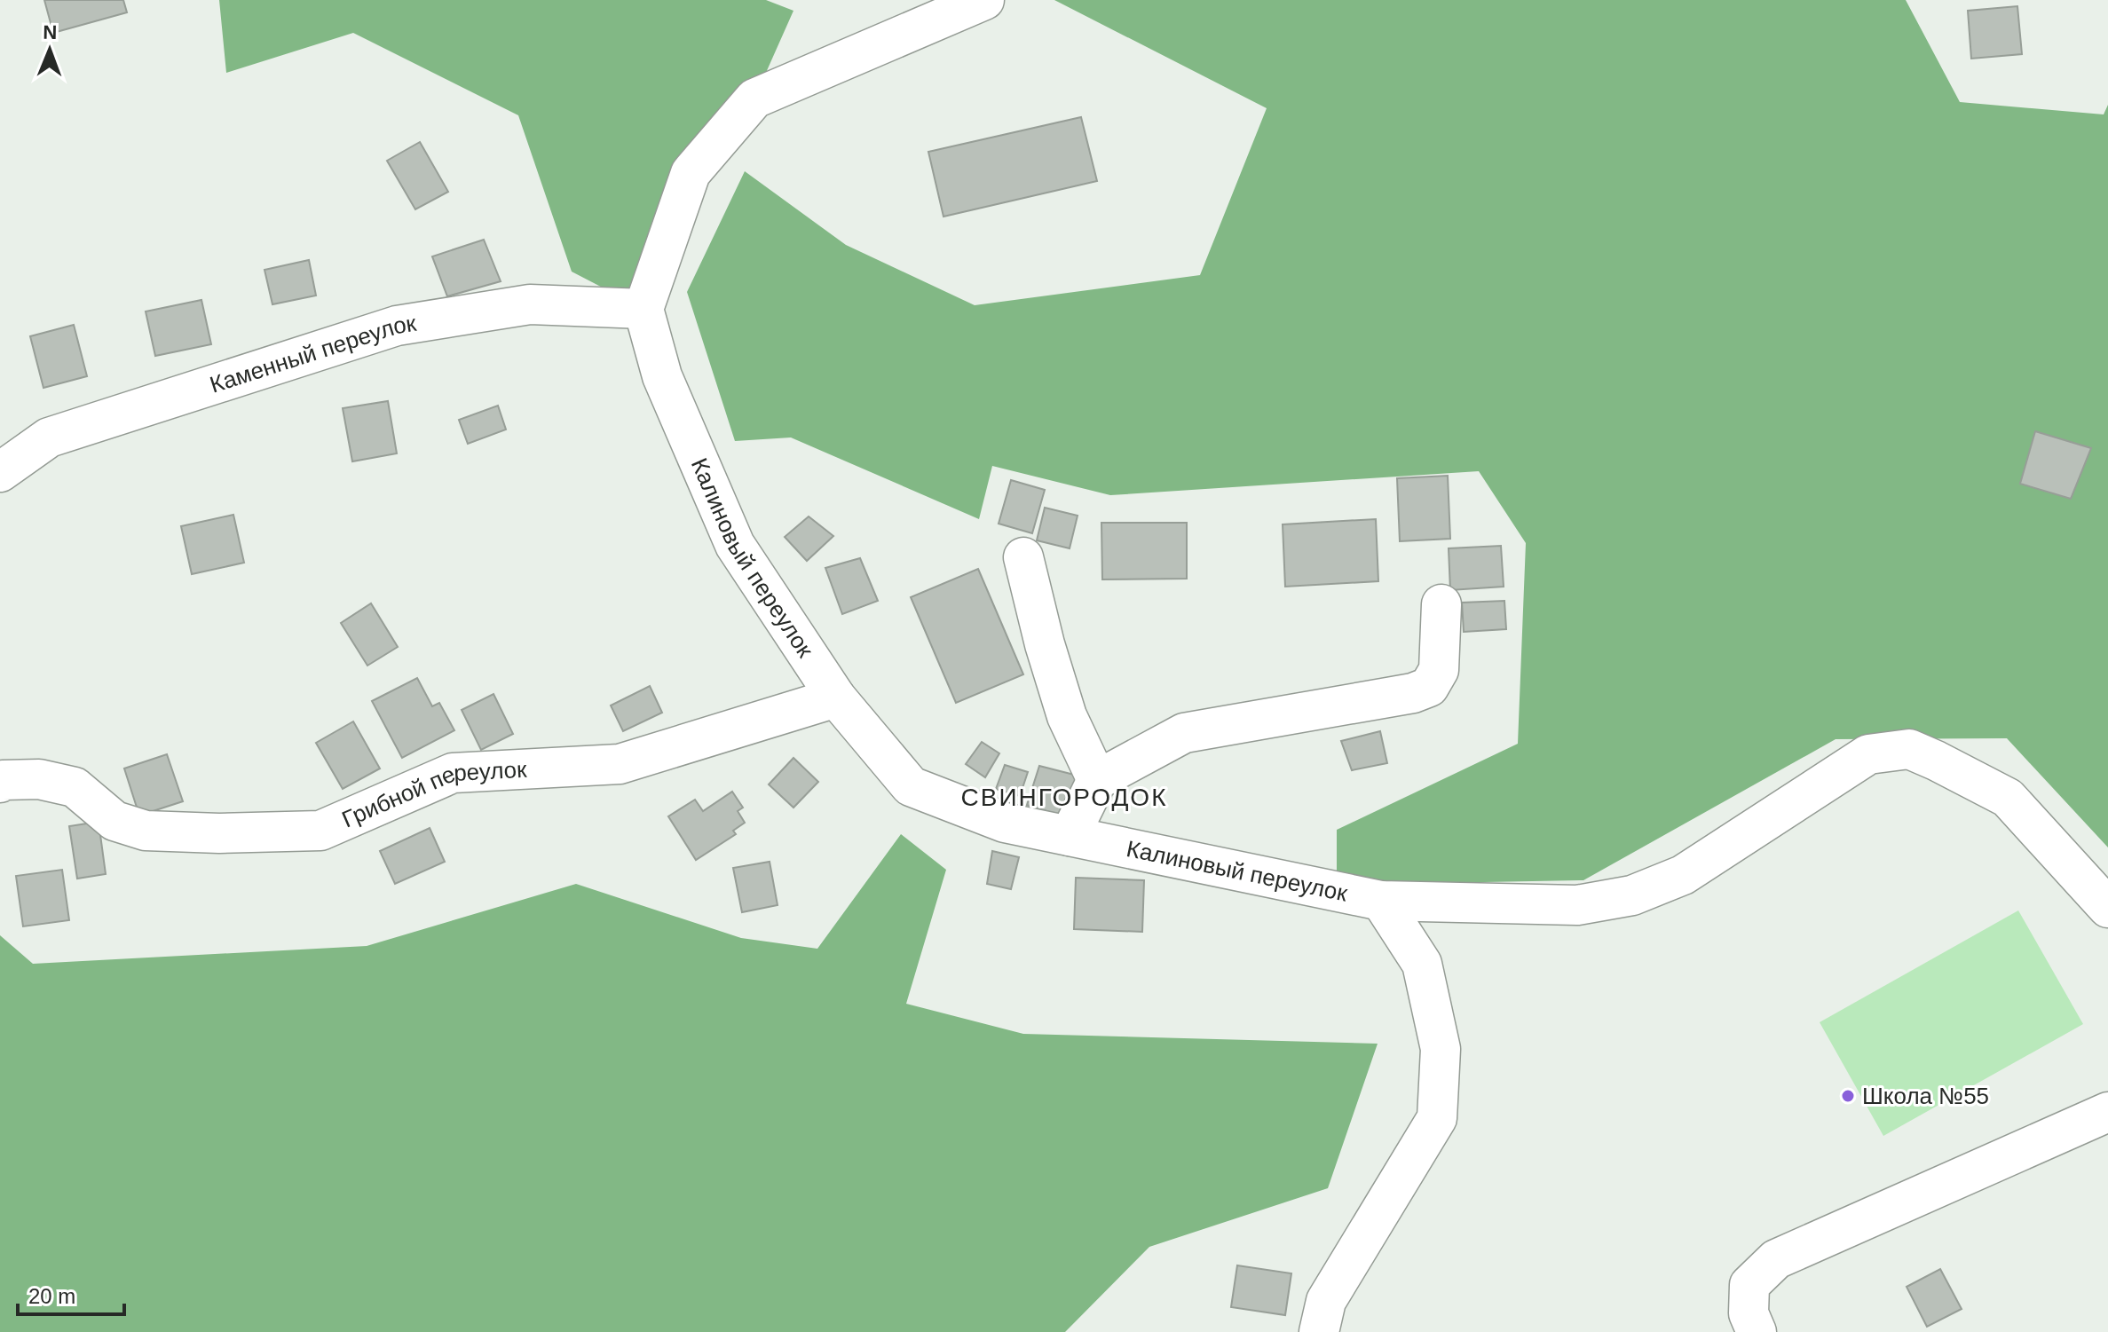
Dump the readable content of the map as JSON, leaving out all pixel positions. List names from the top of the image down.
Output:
{
  "streets": {
    "street": ["Каменный переулок", "Калиновый переулок", "Грибной переулок"]
  },
  "crossings": [
    ["Каменный переулок", "Калиновый переулок"],
    ["Калиновый переулок", "Грибной переулок"]
  ],
  "districts": ["СВИНГОРОДОК"],
  "places": ["Школа №55"],
  "scale_bar": "20 m",
  "north": "top"
}
